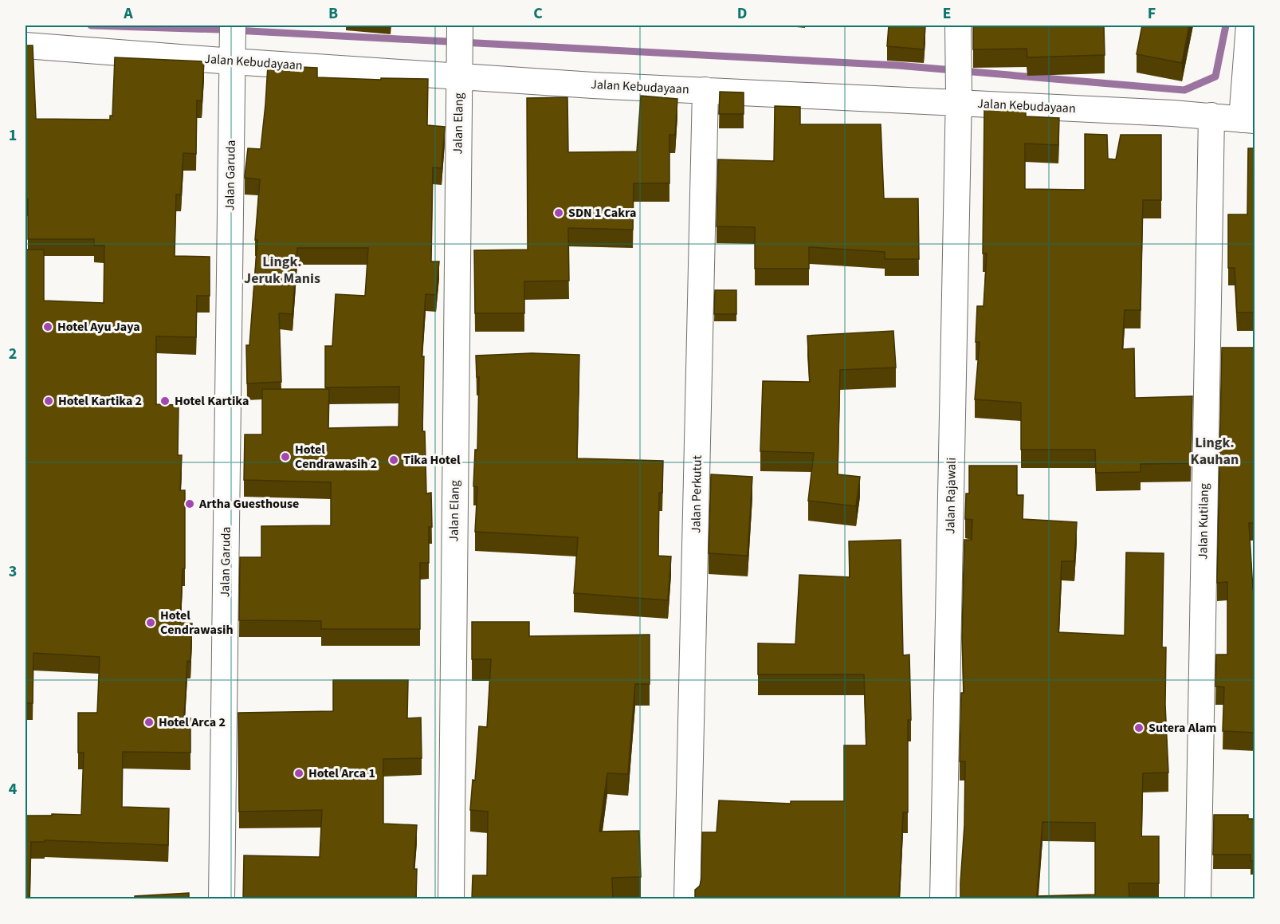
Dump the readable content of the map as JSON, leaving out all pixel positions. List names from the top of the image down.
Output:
{
  "streets": {
    "street": [
      "Jalan Kebudayaan",
      "Jalan Elang",
      "Jalan Garuda",
      "Jalan Perkutut",
      "Jalan Rajawali",
      "Jalan Kutilang"
    ]
  },
  "crossings": [
    ["Jalan Kebudayaan", "Jalan Elang"],
    ["Jalan Kebudayaan", "Jalan Garuda"],
    ["Jalan Kebudayaan", "Jalan Perkutut"],
    ["Jalan Kebudayaan", "Jalan Rajawali"],
    ["Jalan Kebudayaan", "Jalan Kutilang"]
  ],
  "districts": ["Lingk. Jeruk Manis", "Lingk. Kauhan"],
  "places": [
    "SDN 1 Cakra",
    "Hotel Ayu Jaya",
    "Hotel Kartika 2",
    "Hotel Kartika",
    "Hotel Cendrawasih 2",
    "Tika Hotel",
    "Artha Guesthouse",
    "Hotel Cendrawasih",
    "Hotel Arca 2",
    "Sutera Alam",
    "Hotel Arca 1"
  ],
  "grid": {
    "columns": [
      "A",
      "B",
      "C",
      "D",
      "E",
      "F"
    ],
    "rows": [
      "1",
      "2",
      "3",
      "4"
    ]
  }
}
